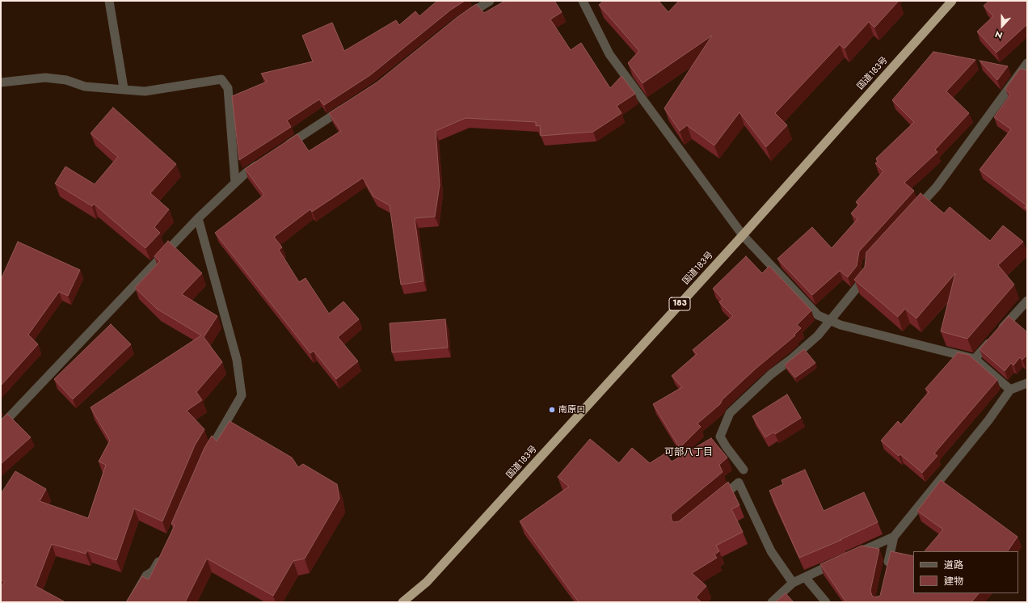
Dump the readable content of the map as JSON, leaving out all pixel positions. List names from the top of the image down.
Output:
{
  "streets": {
    "highway": ["国道183号", "183"]
  },
  "districts": ["可部八丁目"],
  "places": ["南原口"],
  "legend": ["道路", "建物"],
  "north": "bottom"
}
